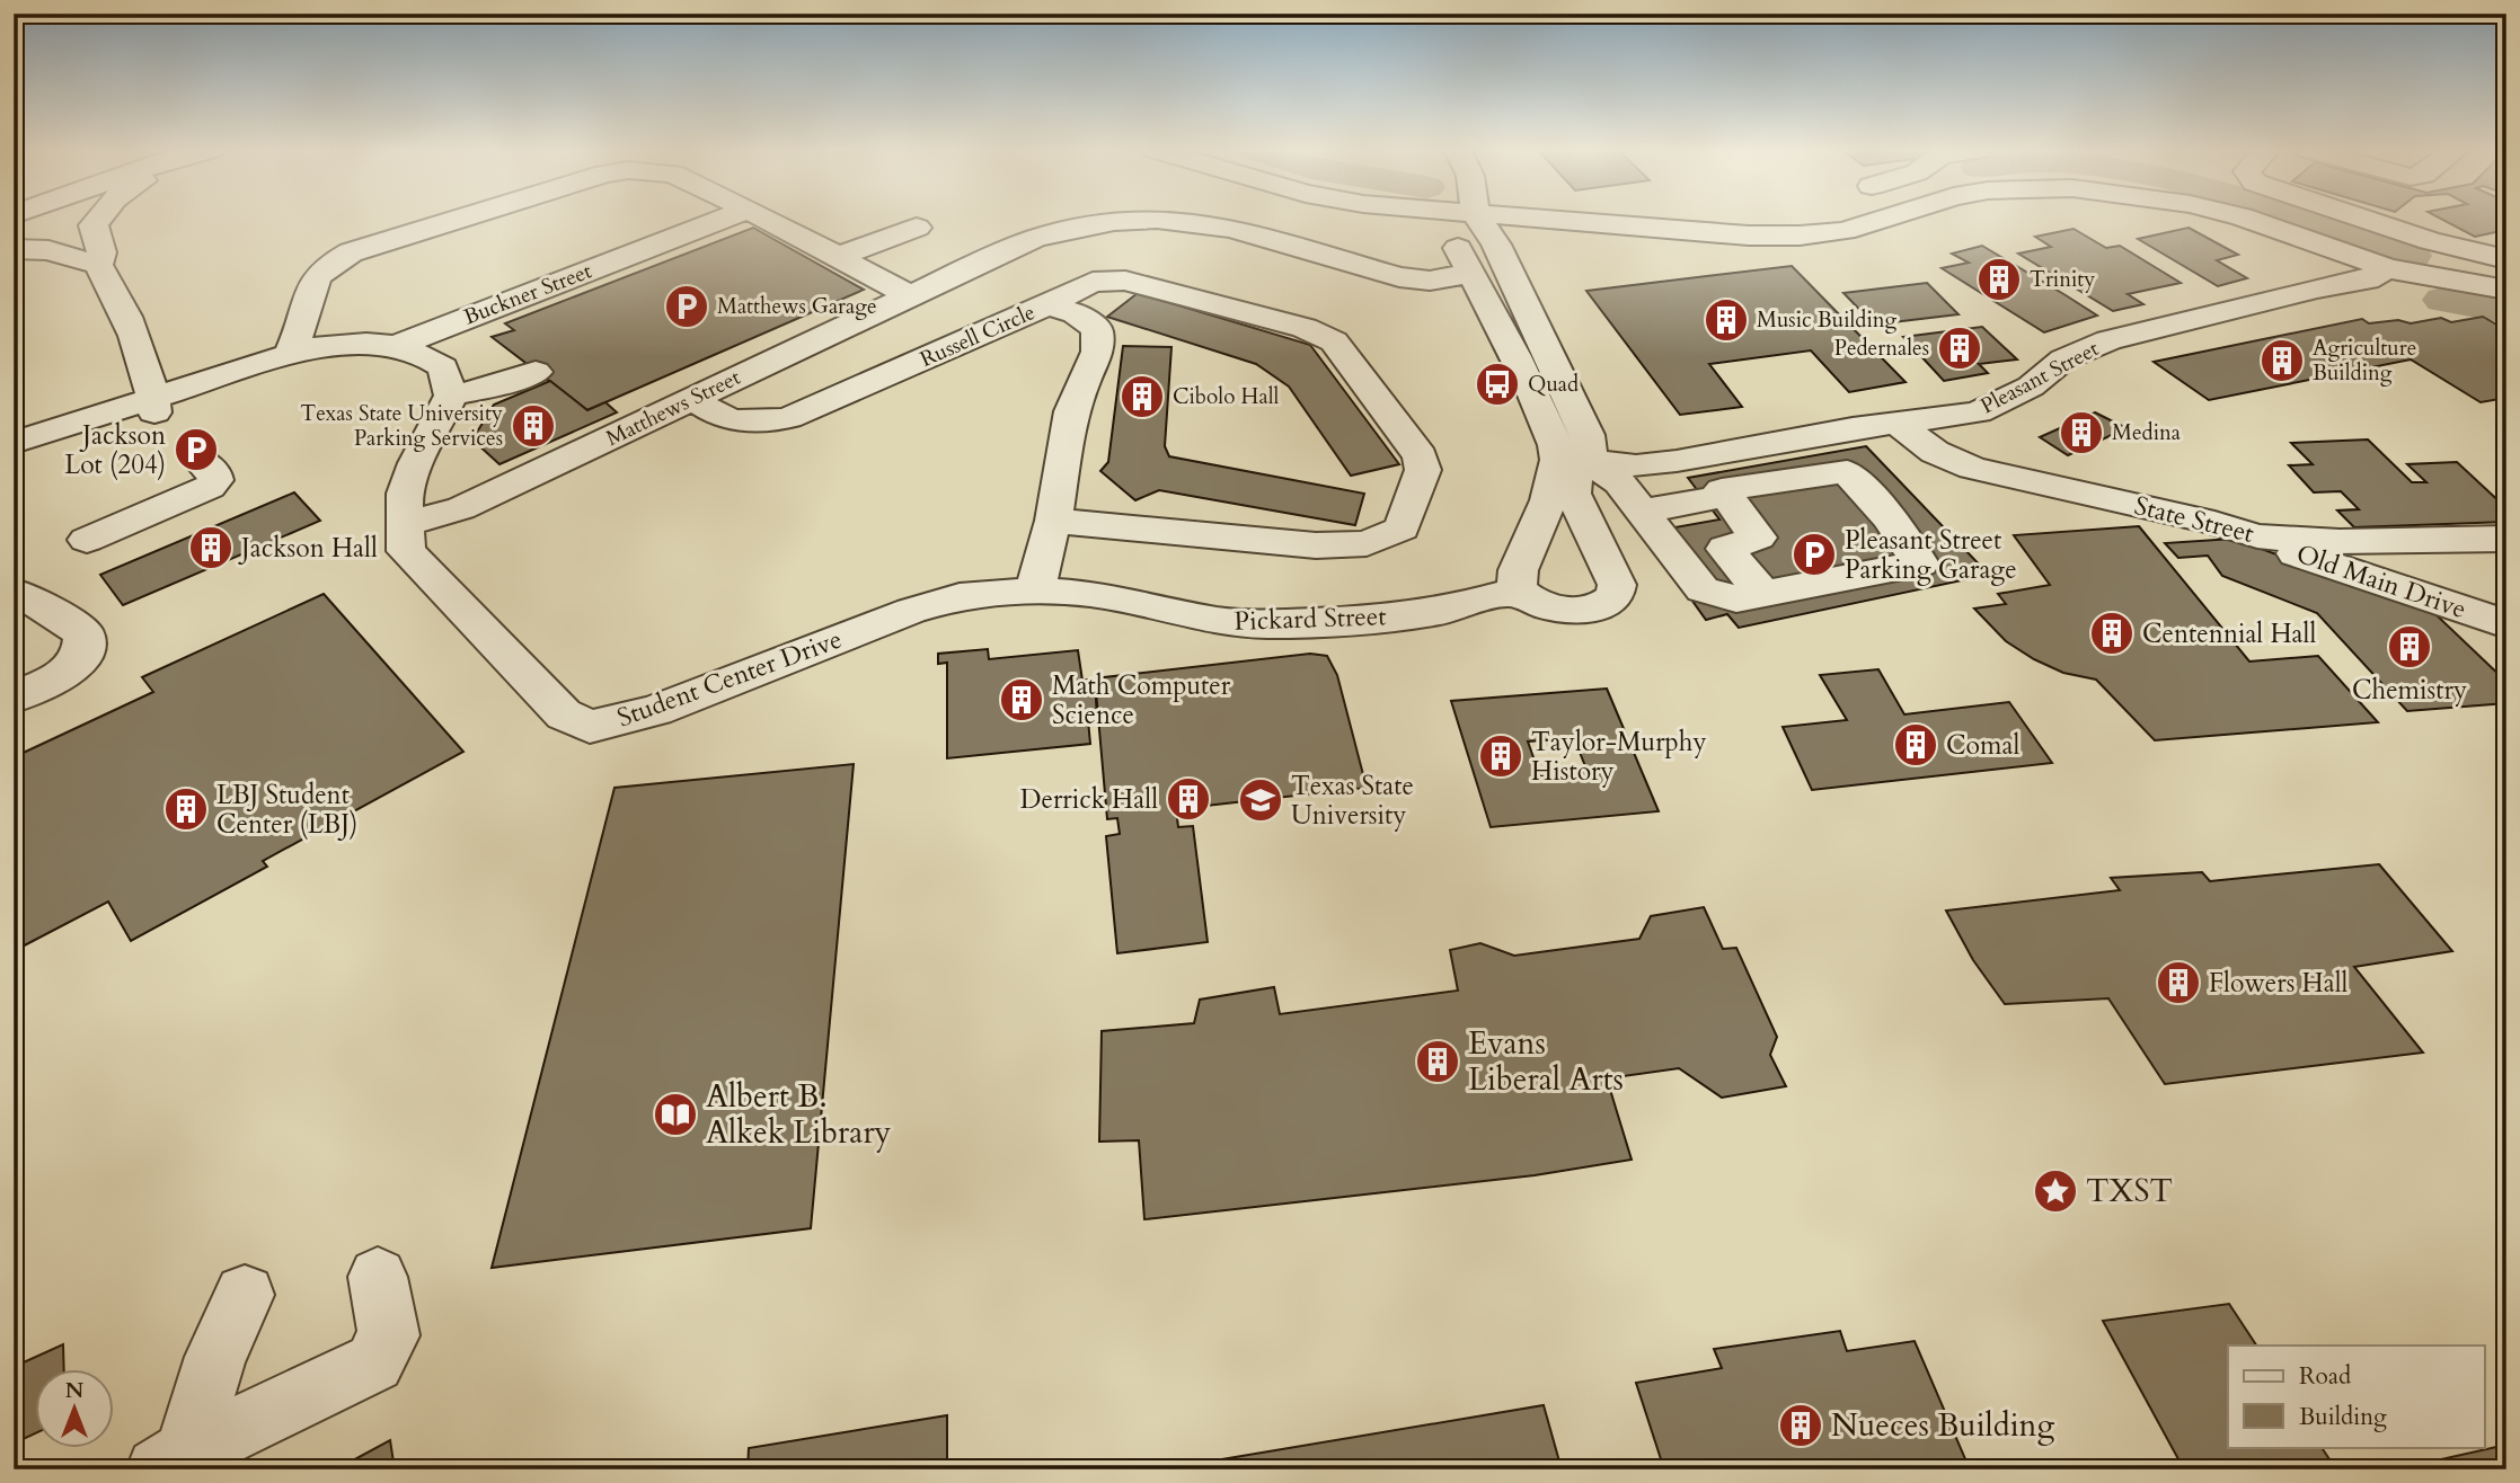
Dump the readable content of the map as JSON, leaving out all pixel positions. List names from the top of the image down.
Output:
{
  "streets": {
    "street": [
      "Buckner Street",
      "Russell Circle",
      "Pleasant Street",
      "Matthews Street",
      "State Street",
      "Old Main Drive",
      "Pickard Street",
      "Student Center Drive"
    ]
  },
  "crossings": [
    ["Russell Circle", "Matthews Street"],
    ["Russell Circle", "Pickard Street"],
    ["Pleasant Street", "State Street"],
    ["Matthews Street", "Student Center Drive"],
    ["State Street", "Old Main Drive"],
    ["Pickard Street", "Student Center Drive"]
  ],
  "places": {
    "building": [
      "Trinity",
      "Music Building",
      "Pedernales",
      "Agriculture Building",
      "Cibolo Hall",
      "Texas State University Parking Services",
      "Medina",
      "Jackson Hall",
      "Centennial Hall",
      "Chemistry",
      "Math Computer Science",
      "Comal",
      "Taylor-Murphy History",
      "Derrick Hall",
      "LBJ Student Center (LBJ)",
      "Flowers Hall",
      "Evans Liberal Arts",
      "Nueces Building"
    ],
    "parking": ["Matthews Garage", "Jackson Lot (204)", "Pleasant Street Parking Garage"],
    "bus stop": ["Quad"],
    "school or university": ["Texas State University"],
    "library": ["Albert B. Alkek Library"],
    "place": ["TXST"]
  },
  "legend": ["Road", "Building"],
  "north": "top"
}
